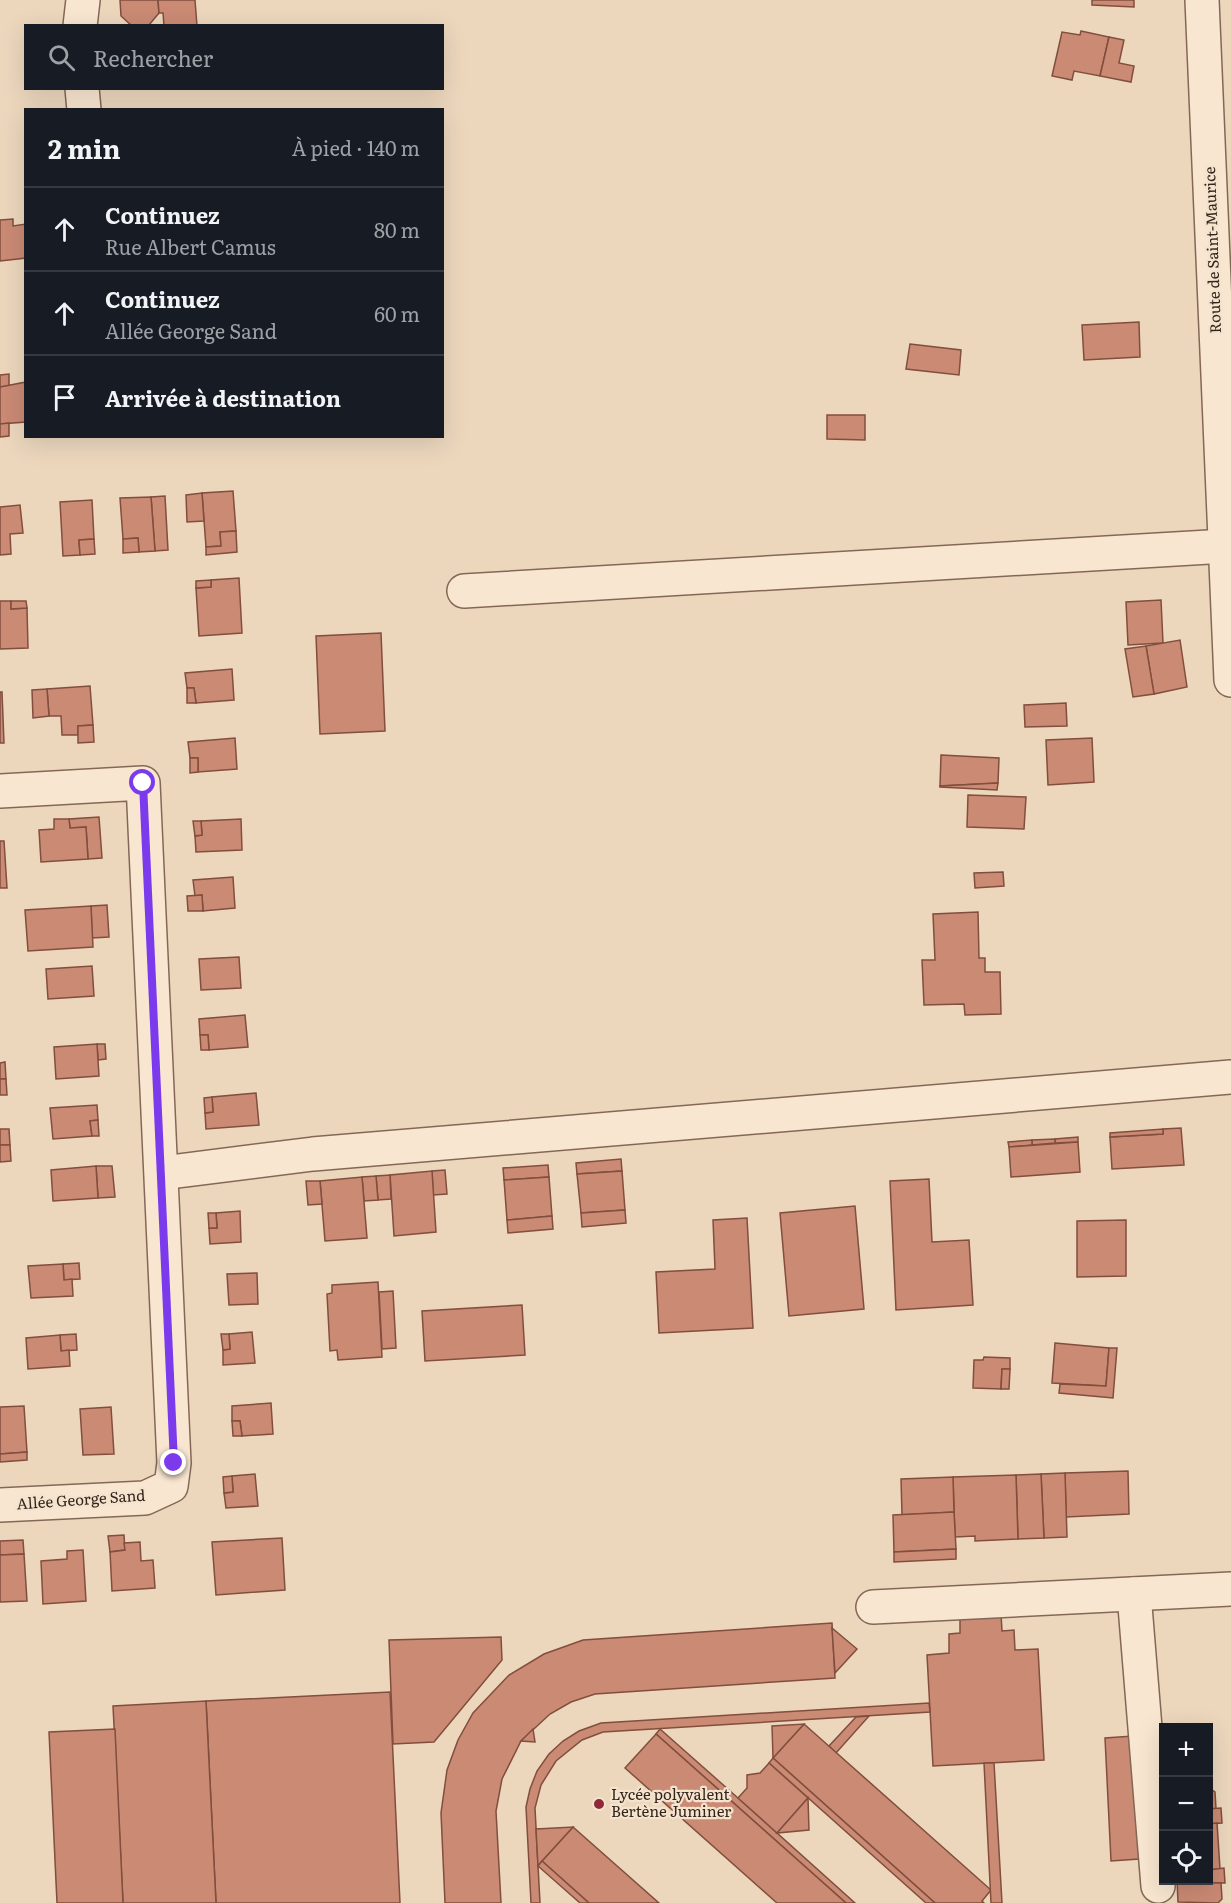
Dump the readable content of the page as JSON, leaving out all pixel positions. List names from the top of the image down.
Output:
{
  "streets": {
    "street": ["Route de Saint-Maurice", "Allée George Sand"]
  },
  "places": ["Lycée polyvalent Bertène Juminer"],
  "page": {
    "search": "Rechercher",
    "heading": ["2 min", "À pied · 140 m"],
    "list": [
      ["Continuez", "Rue Albert Camus", "80 m"],
      ["Continuez", "Allée George Sand", "60 m"],
      "Arrivée à destination"
    ],
    "map_buttons": ["+", "−"]
  }
}
